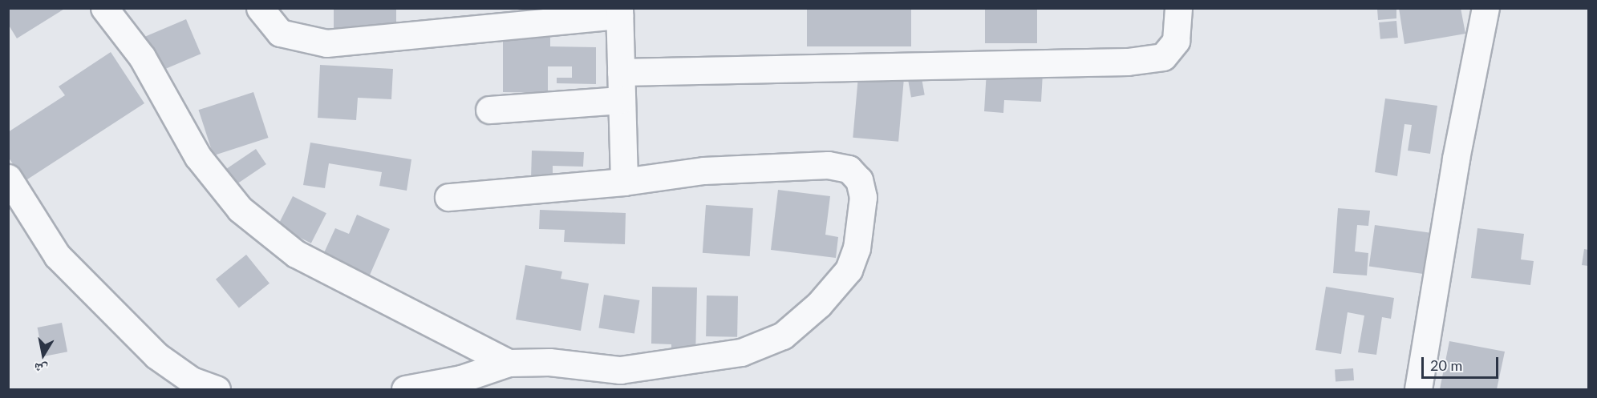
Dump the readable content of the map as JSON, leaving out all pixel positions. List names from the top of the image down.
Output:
{
  "scale_bar": "20 m",
  "north": "bottom"
}
